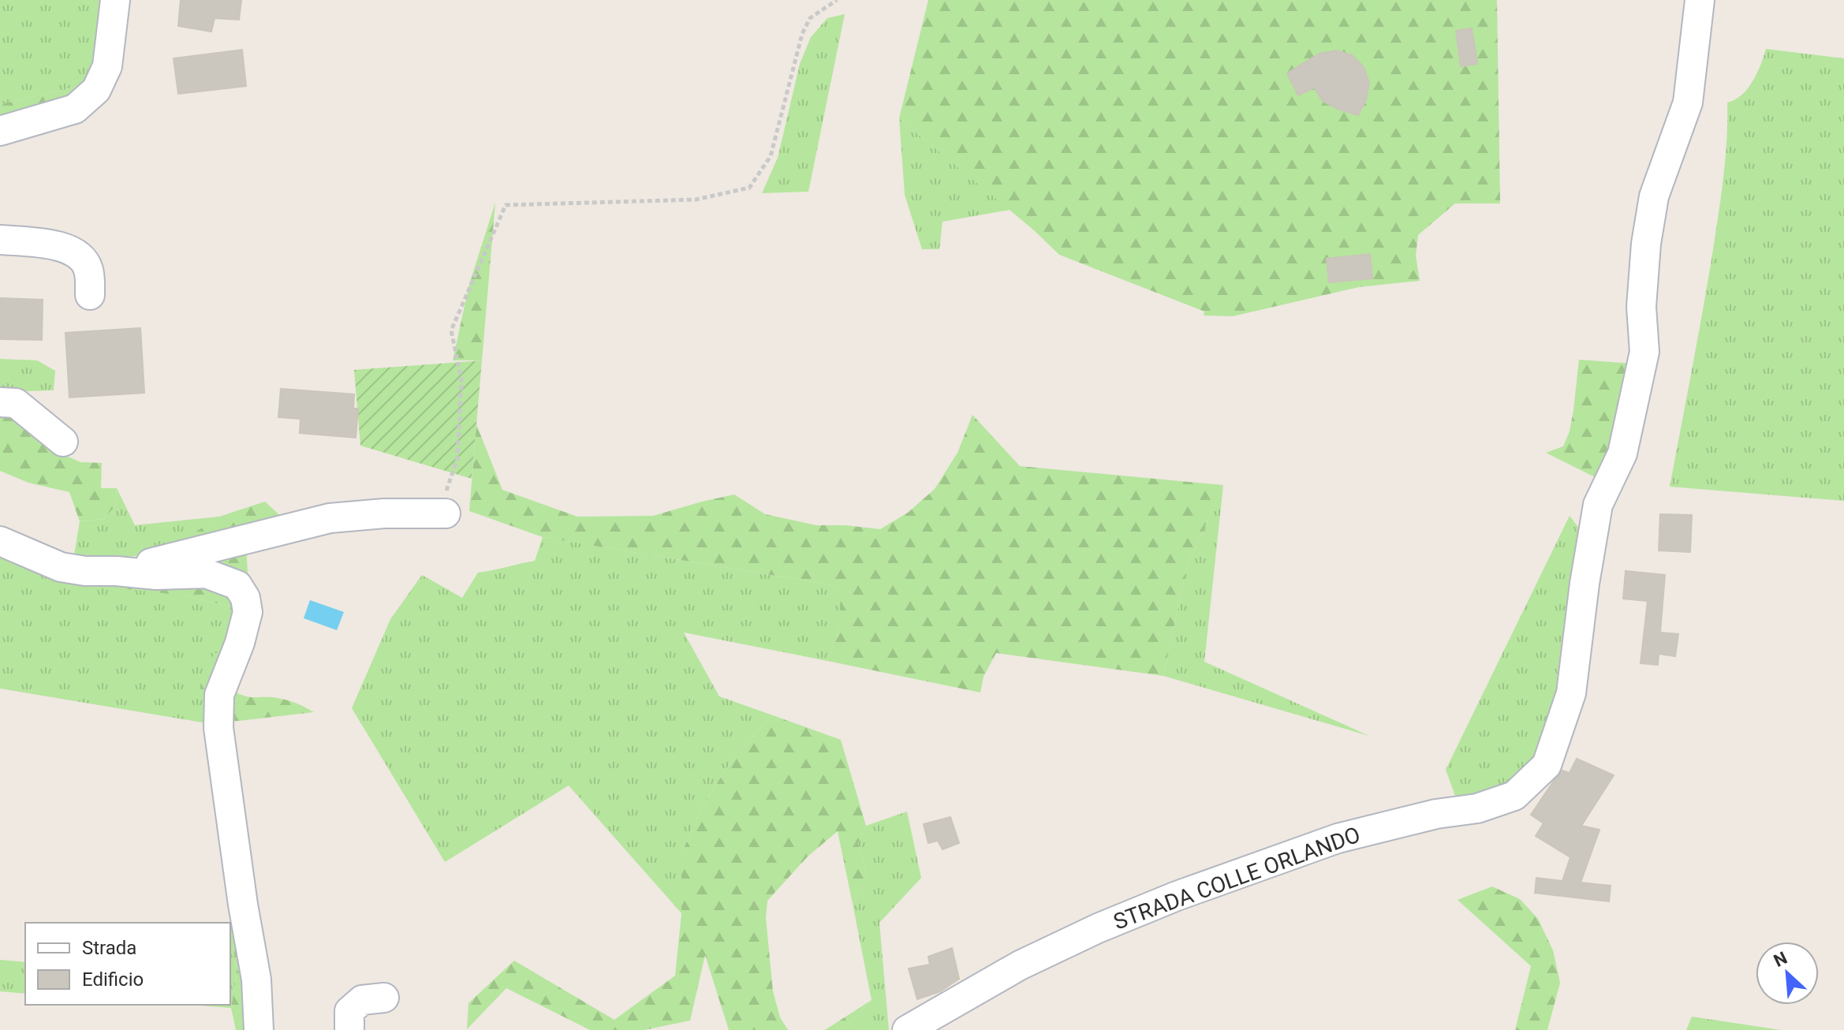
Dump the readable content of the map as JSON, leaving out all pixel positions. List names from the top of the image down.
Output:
{
  "streets": {
    "street": ["STRADA COLLE ORLANDO"]
  },
  "legend": ["Strada", "Edificio"],
  "north": "top left"
}
